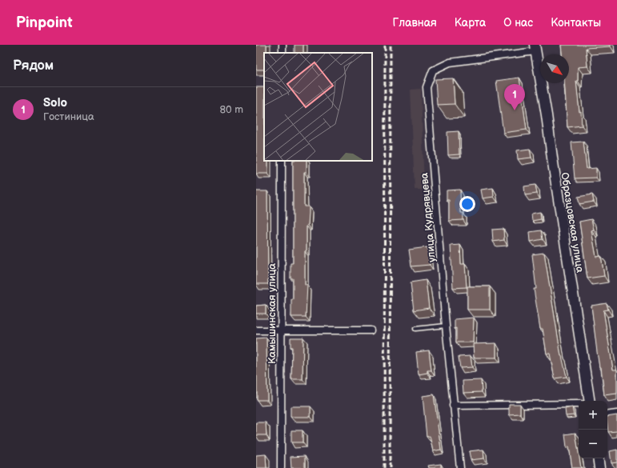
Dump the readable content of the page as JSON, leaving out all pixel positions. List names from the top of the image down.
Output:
{
  "streets": {
    "main road": ["Образцовская улица"],
    "street": ["улица Кудрявцева", "Камышинская улица"]
  },
  "crossings": [
    ["улица Кудрявцева", "Образцовская улица"]
  ],
  "north": "bottom right",
  "page": {
    "header": "Pinpoint",
    "nav": [
      "Главная",
      "Карта",
      "О нас",
      "Контакты"
    ],
    "heading": "Рядом",
    "pins": "1",
    "list": [
      {
        "mark": "1",
        "name": "Solo",
        "note": "Гостиница",
        "value": "80 m"
      }
    ],
    "map_buttons": ["+", "−"]
  }
}
